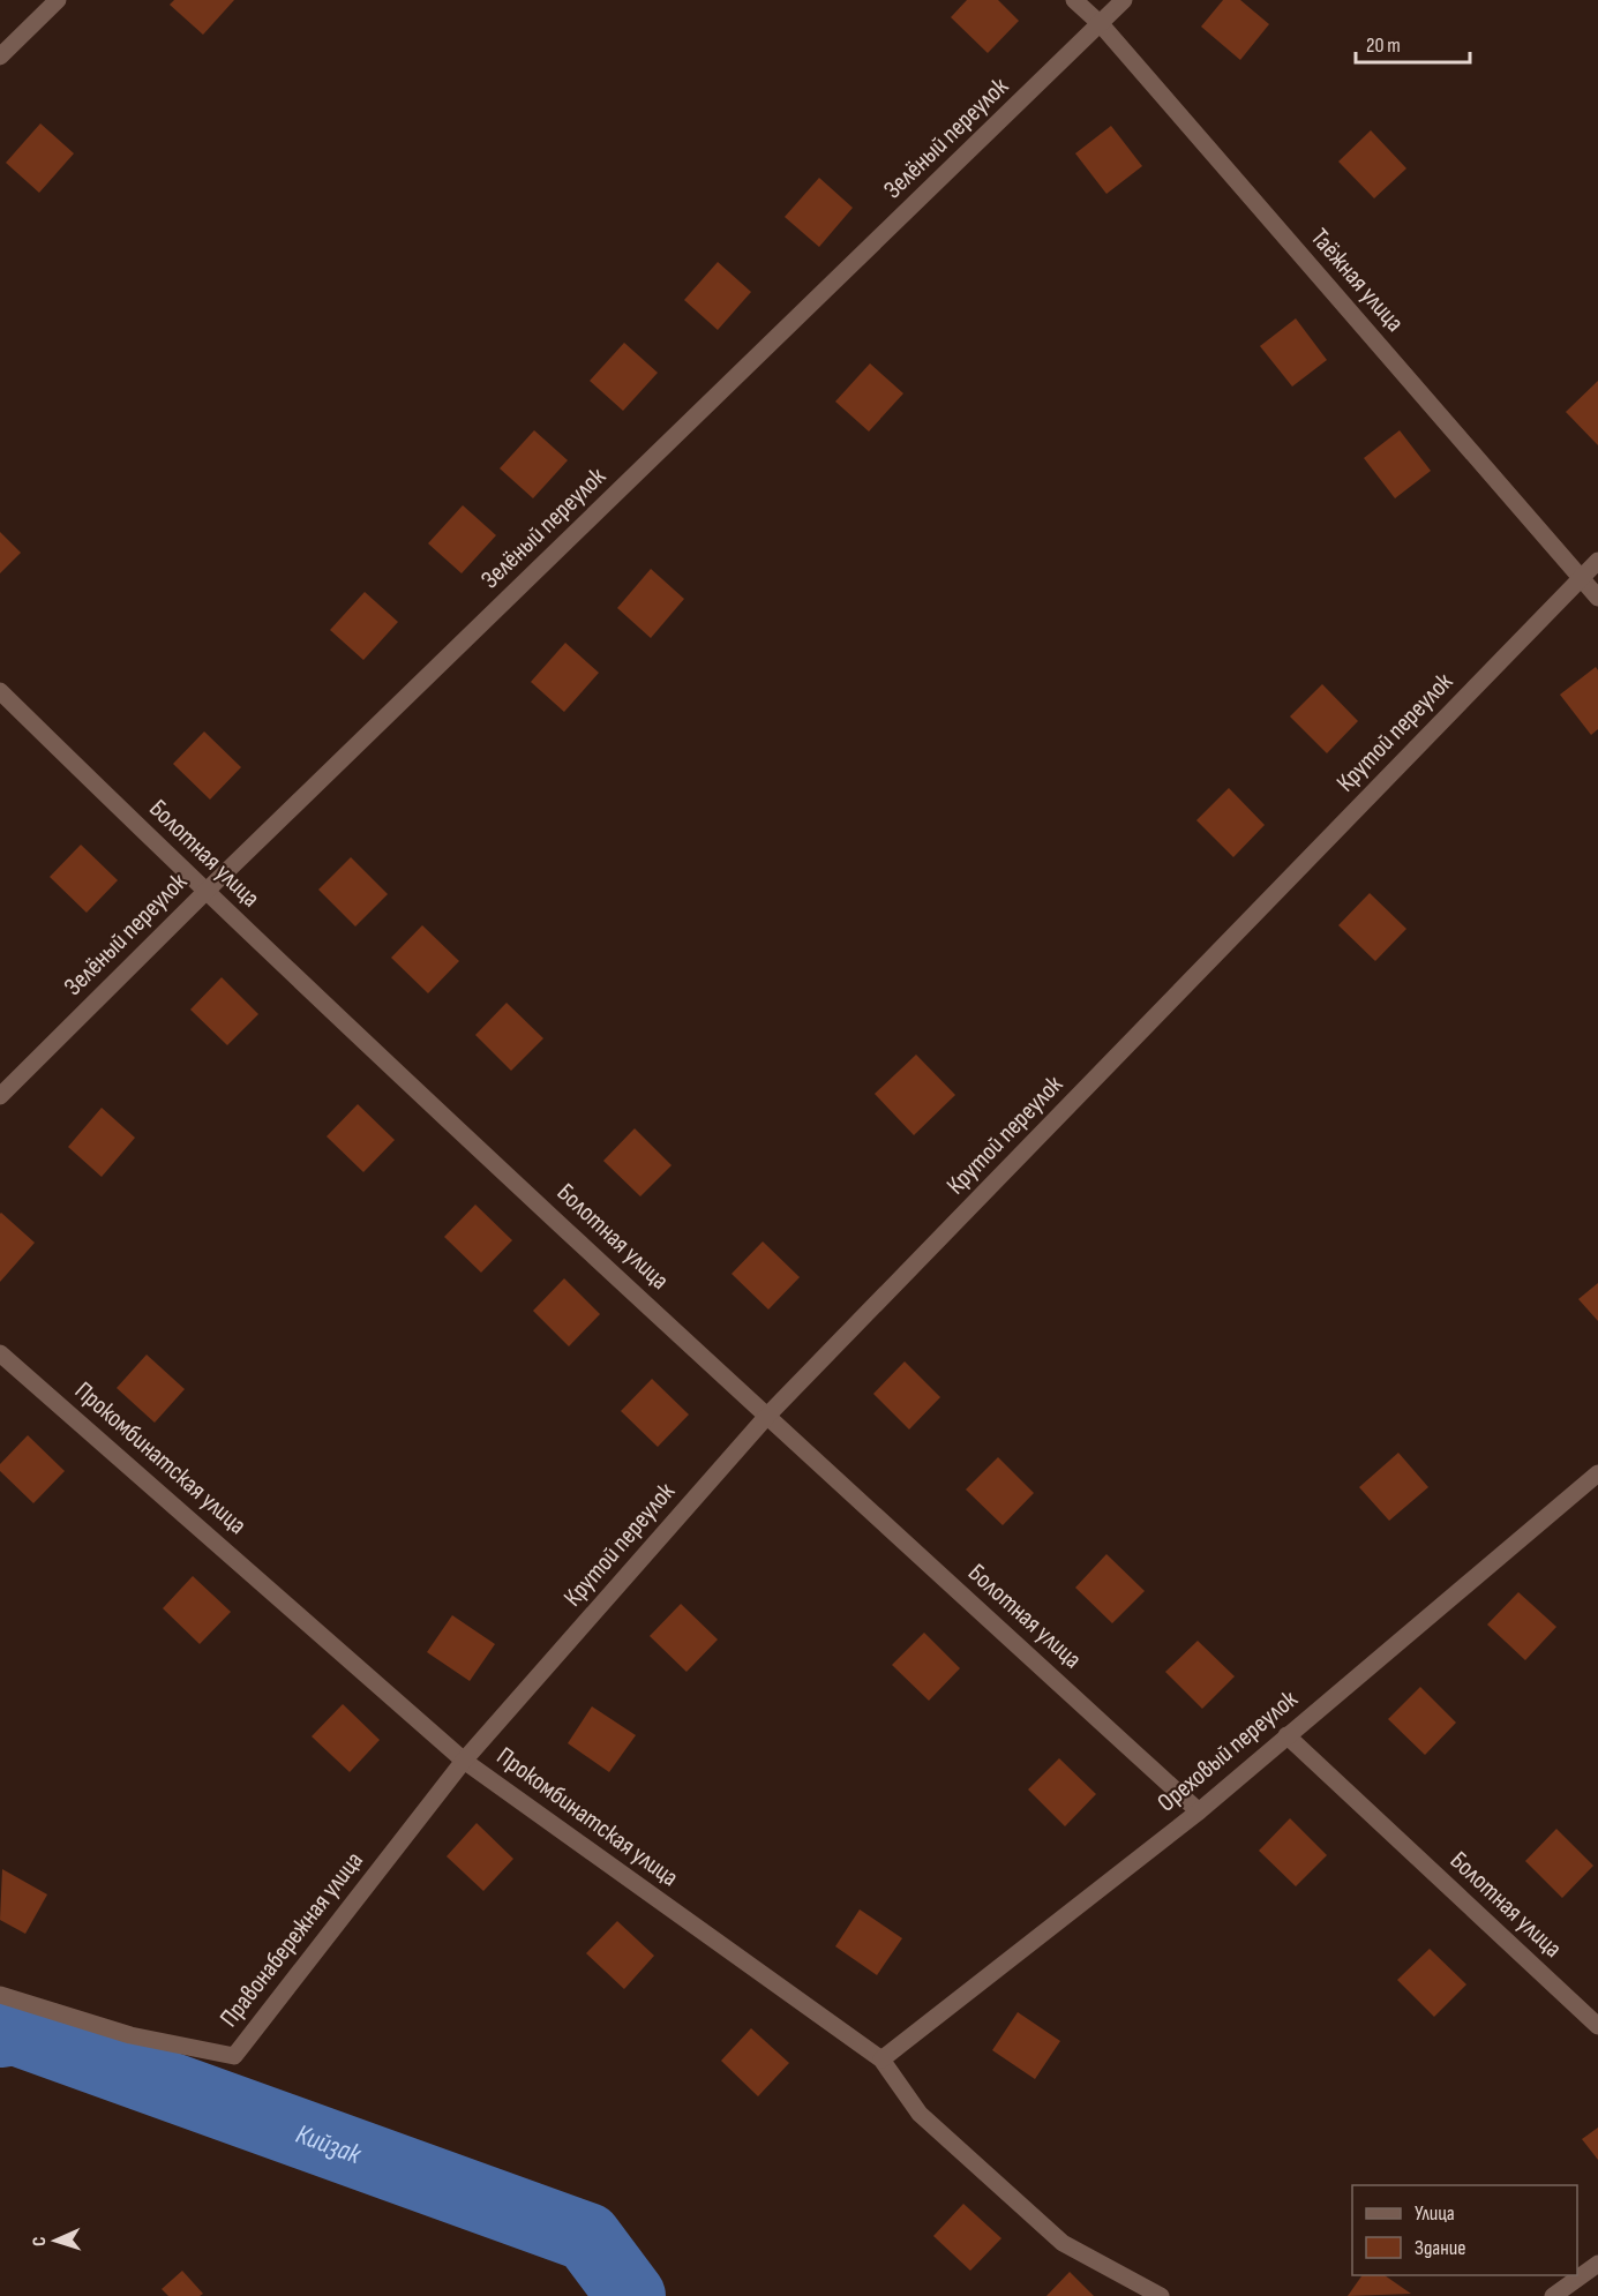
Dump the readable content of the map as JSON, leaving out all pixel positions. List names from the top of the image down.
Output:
{
  "streets": {
    "street": [
      "Зелёный переулок",
      "Таёжная улица",
      "Крутой переулок",
      "Болотная улица",
      "Прокомбинатская улица",
      "Ореховый переулок",
      "Правонабережная улица"
    ]
  },
  "crossings": [
    ["Зелёный переулок", "Таёжная улица"],
    ["Зелёный переулок", "Болотная улица"],
    ["Таёжная улица", "Крутой переулок"],
    ["Крутой переулок", "Болотная улица"],
    ["Крутой переулок", "Прокомбинатская улица"],
    ["Крутой переулок", "Правонабережная улица"],
    ["Болотная улица", "Ореховый переулок"],
    ["Прокомбинатская улица", "Ореховый переулок"],
    ["Прокомбинатская улица", "Правонабережная улица"]
  ],
  "water": ["Кийзак"],
  "legend": ["Улица", "Здание"],
  "scale_bar": "20 m",
  "north": "left"
}
